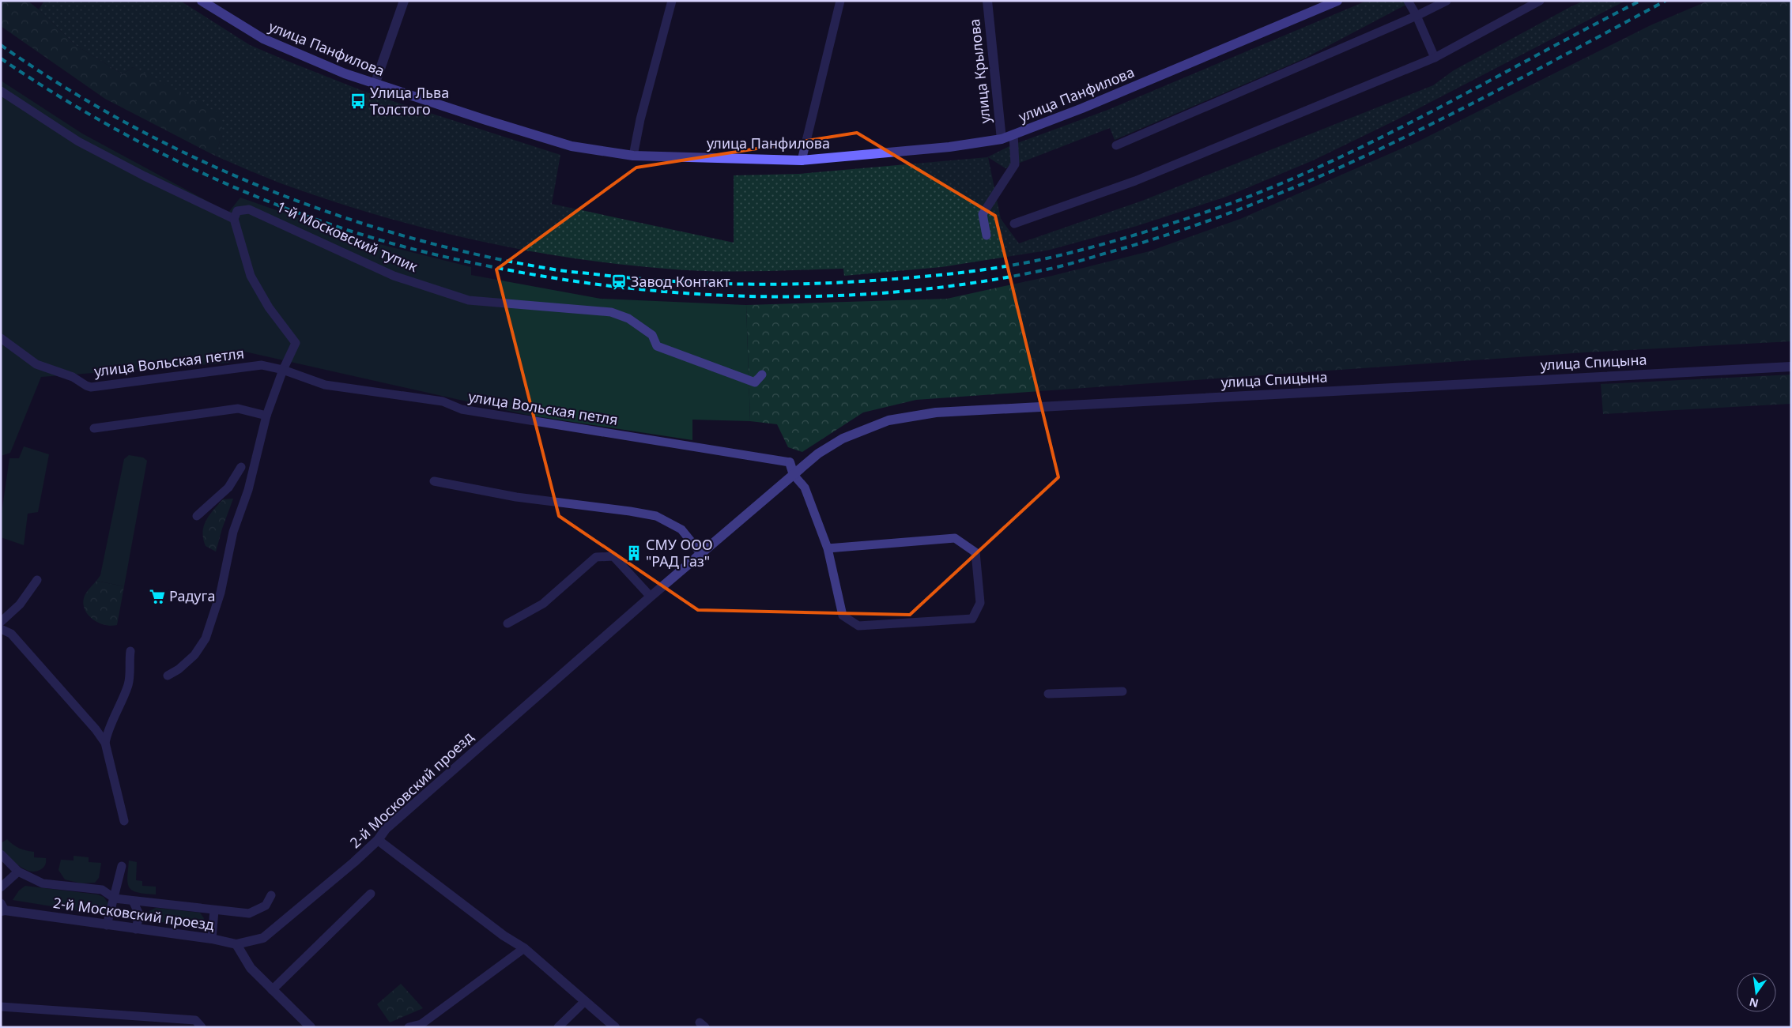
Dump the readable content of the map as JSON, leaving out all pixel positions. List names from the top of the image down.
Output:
{
  "streets": {
    "main road": ["улица Панфилова"],
    "street": [
      "улица Крылова",
      "улица Вольская петля",
      "улица Спицына",
      "2-й Московский проезд"
    ],
    "lane": ["1-й Московский тупик"]
  },
  "crossings": [
    ["улица Панфилова", "улица Крылова"],
    ["улица Вольская петля", "улица Спицына"],
    ["улица Спицына", "2-й Московский проезд"]
  ],
  "places": {
    "bus stop": ["Улица Льва Толстого"],
    "station": ["Завод Контакт"],
    "building": ["СМУ ООО \"РАД Газ\""],
    "supermarket": ["Радуга"]
  },
  "north": "bottom"
}
